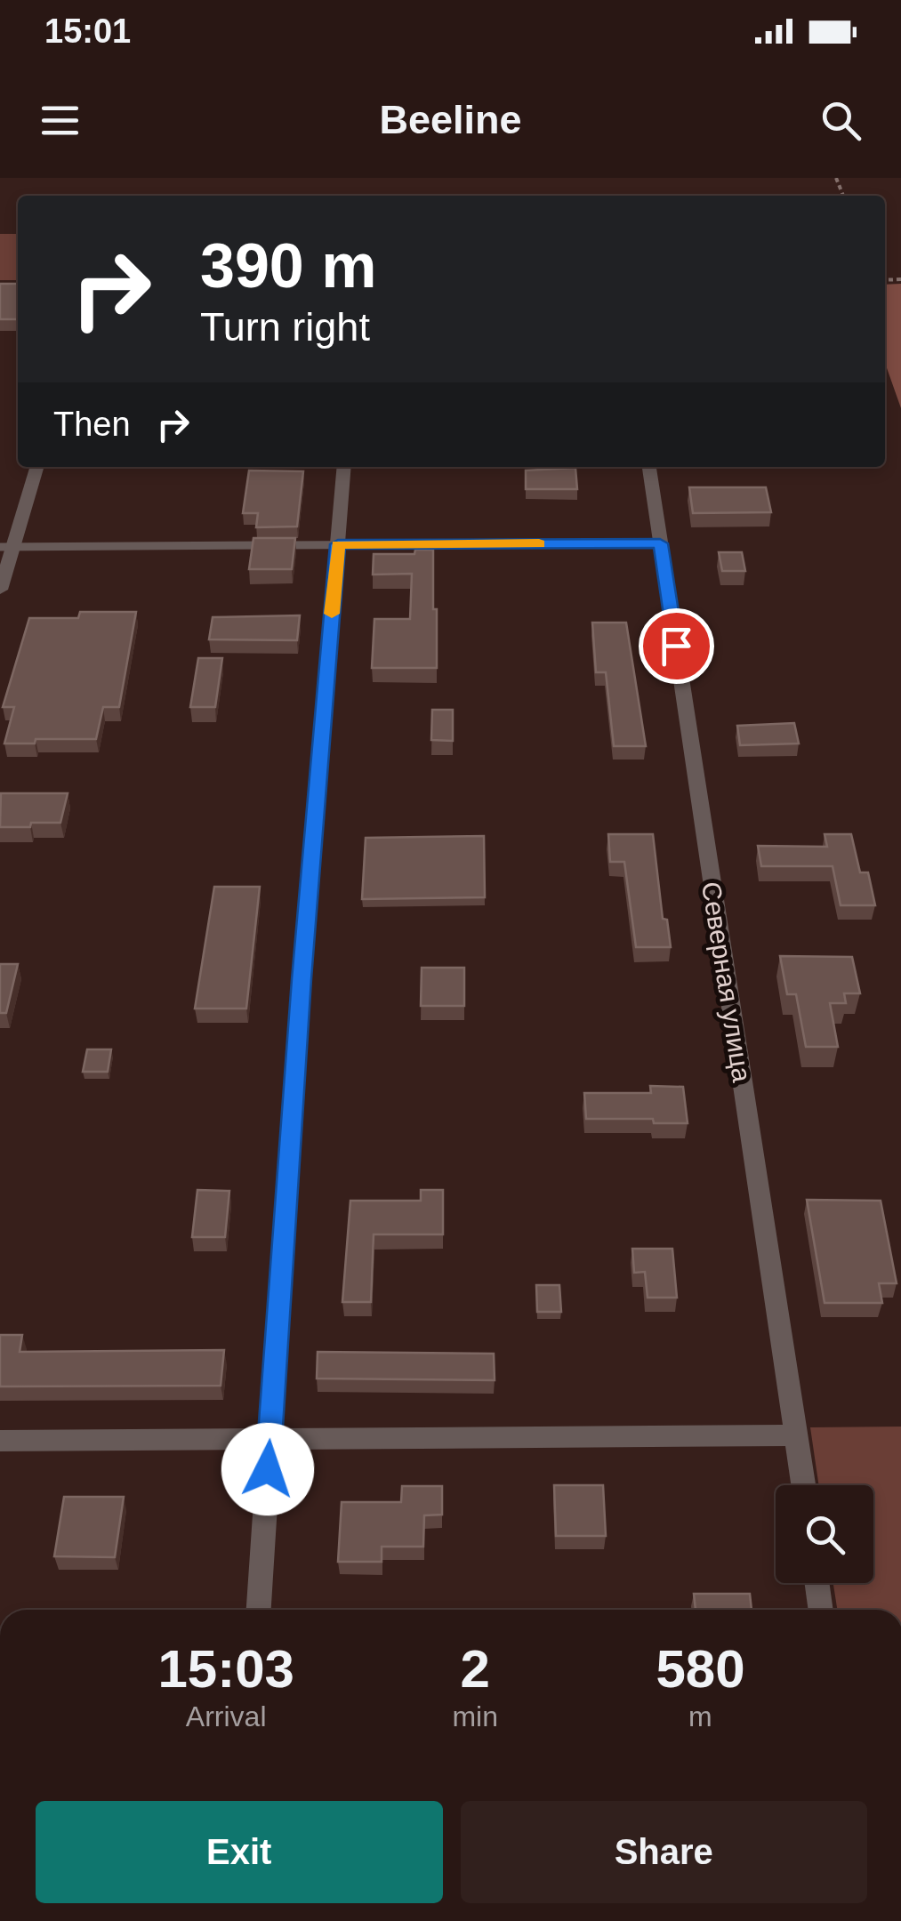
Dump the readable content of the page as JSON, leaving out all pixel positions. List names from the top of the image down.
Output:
{
  "streets": {
    "street": ["Северная улица"]
  },
  "page": {
    "status": "15:01",
    "header": "Beeline",
    "turn": ["390 m", "Turn right"],
    "then": "Then",
    "eta": [
      "15:03",
      "Arrival",
      "2",
      "min",
      "580",
      "m"
    ],
    "buttons": ["Exit", "Share"]
  }
}
